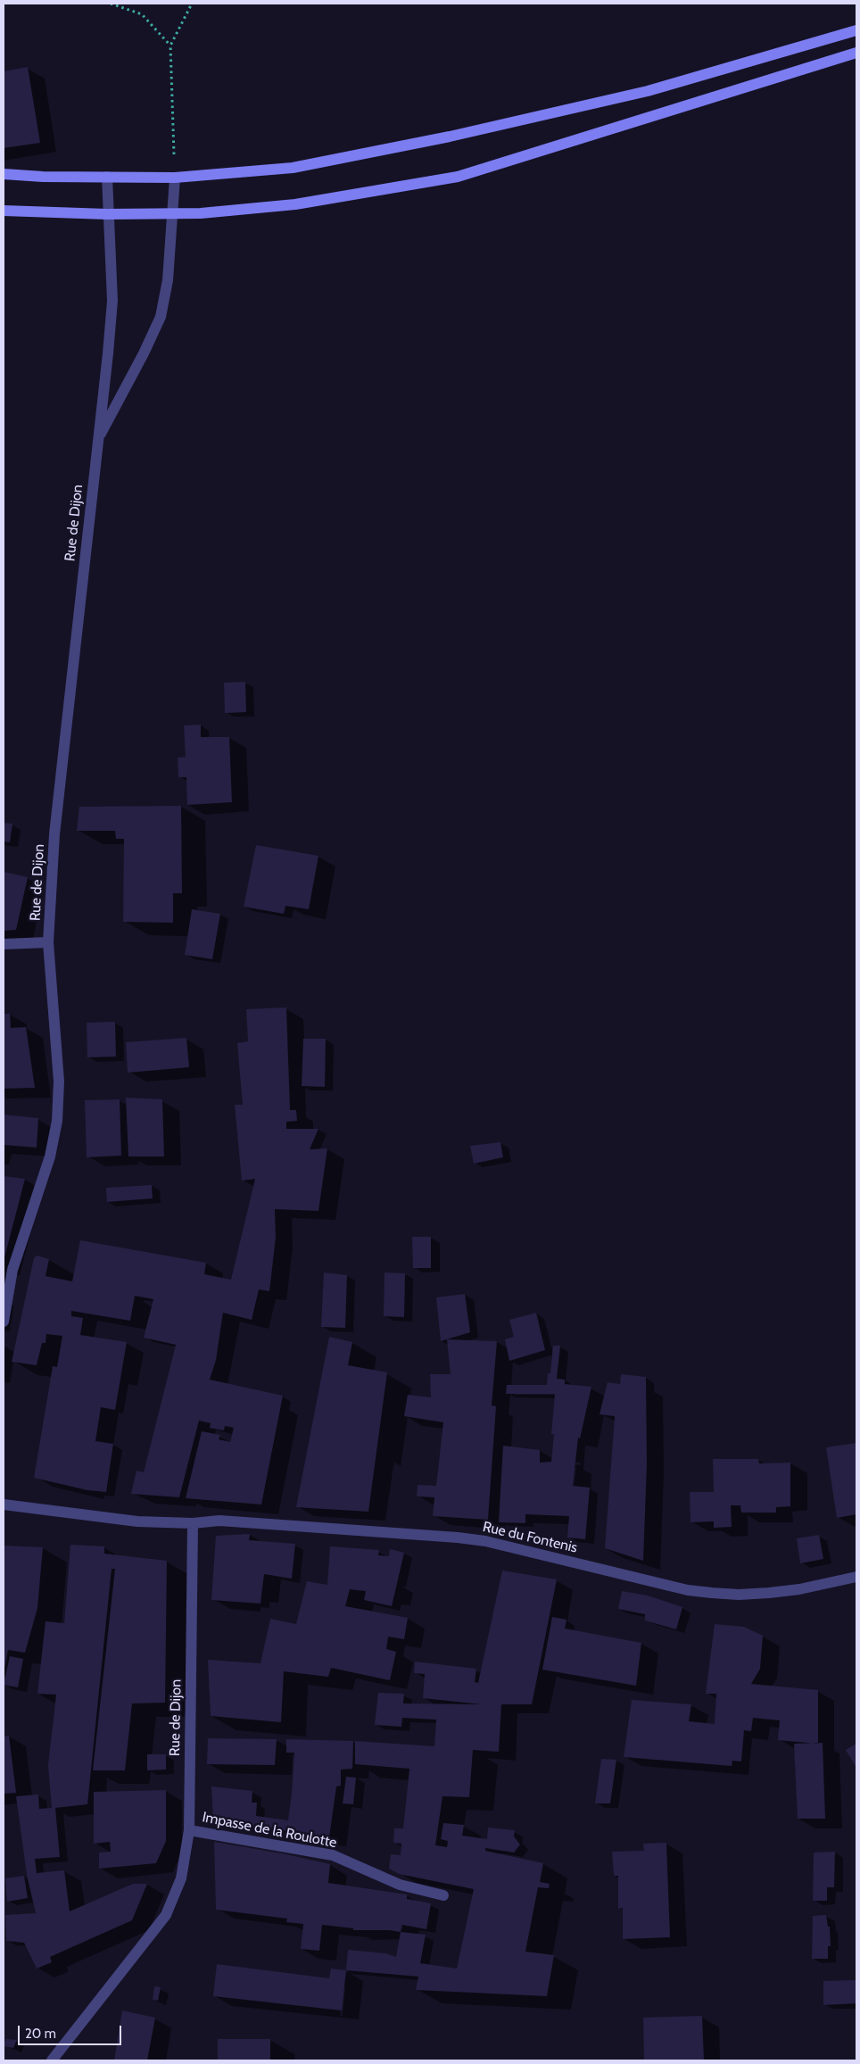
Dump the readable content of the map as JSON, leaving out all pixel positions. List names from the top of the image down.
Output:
{
  "streets": {
    "street": ["Rue de Dijon", "Rue du Fontenis", "Impasse de la Roulotte"]
  },
  "crossings": [
    ["Rue de Dijon", "Rue du Fontenis"],
    ["Rue de Dijon", "Impasse de la Roulotte"]
  ],
  "scale_bar": "20 m"
}
